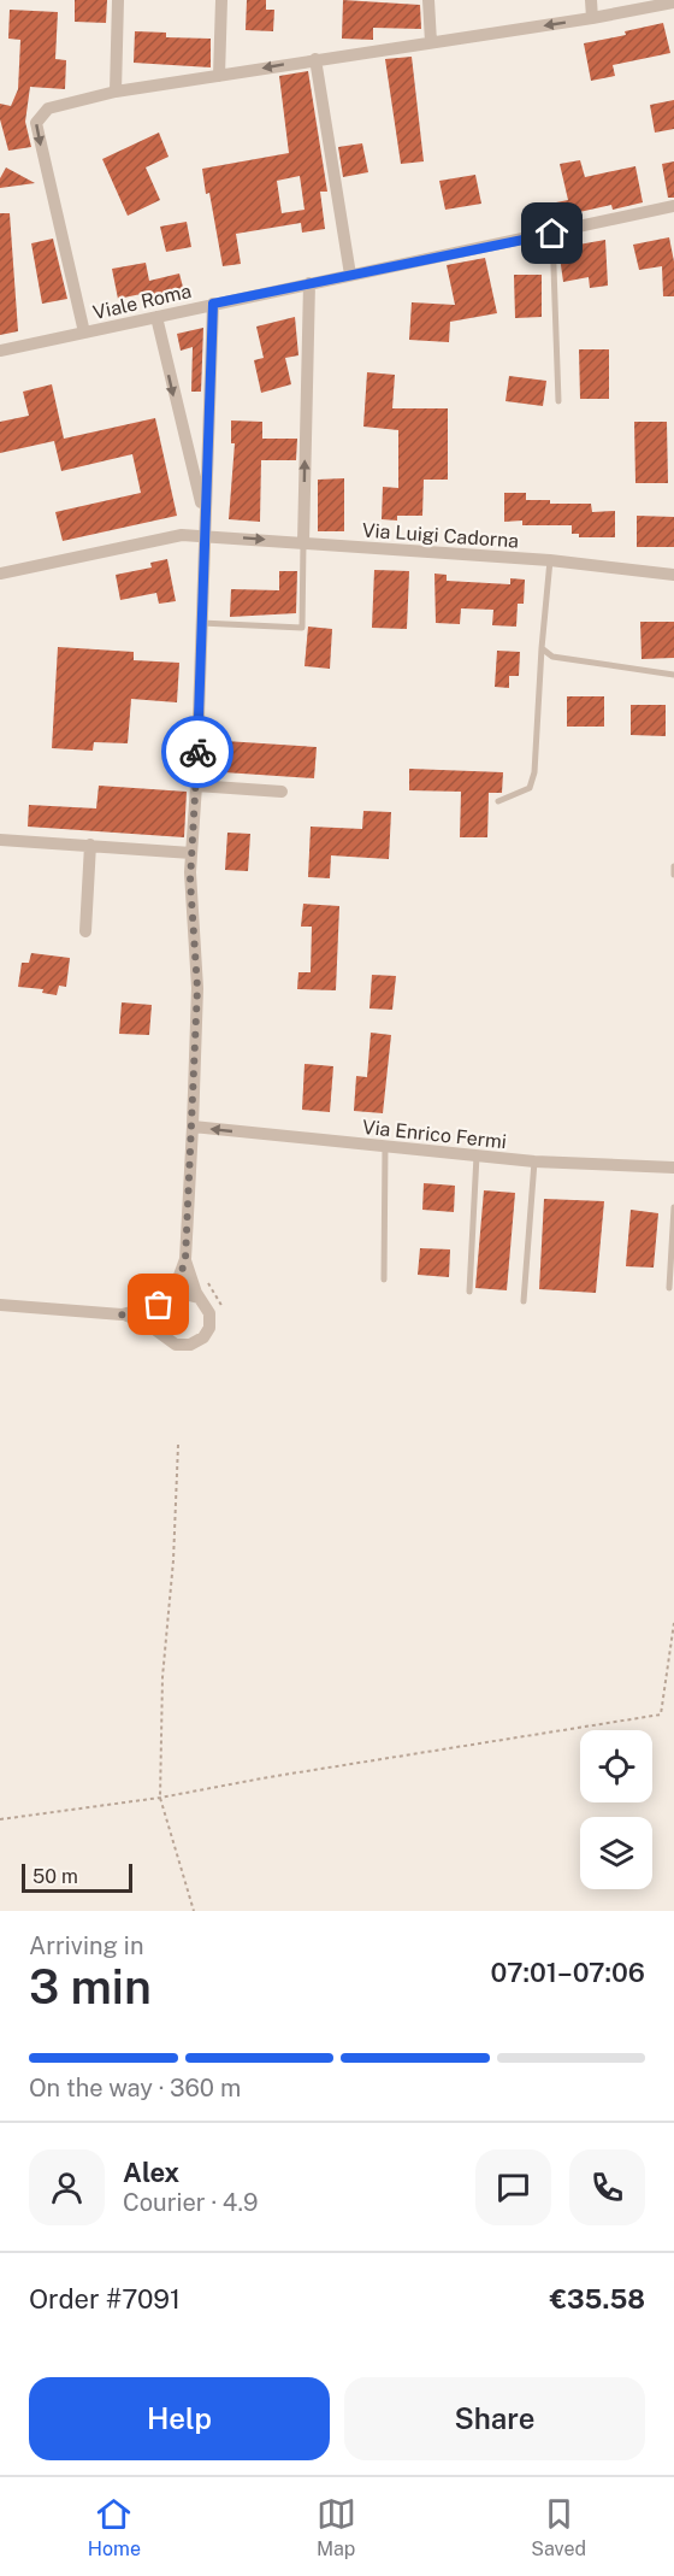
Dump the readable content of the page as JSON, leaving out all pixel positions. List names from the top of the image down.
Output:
{
  "streets": {
    "street": ["Viale Roma", "Via Luigi Cadorna", "Via Enrico Fermi"]
  },
  "one_way": ["Via Enrico Fermi"],
  "scale_bar": "50 m",
  "page": {
    "scale": "50 m",
    "heading": ["3 min", "Arriving in", "07:01–07:06"],
    "panel": [
      "Alex",
      "Courier · 4.9",
      "Order #7091",
      "€35.58"
    ],
    "bar": "On the way · 360 m",
    "buttons": ["Help", "Share"],
    "tabs": ["Home", "Map", "Saved"]
  }
}
